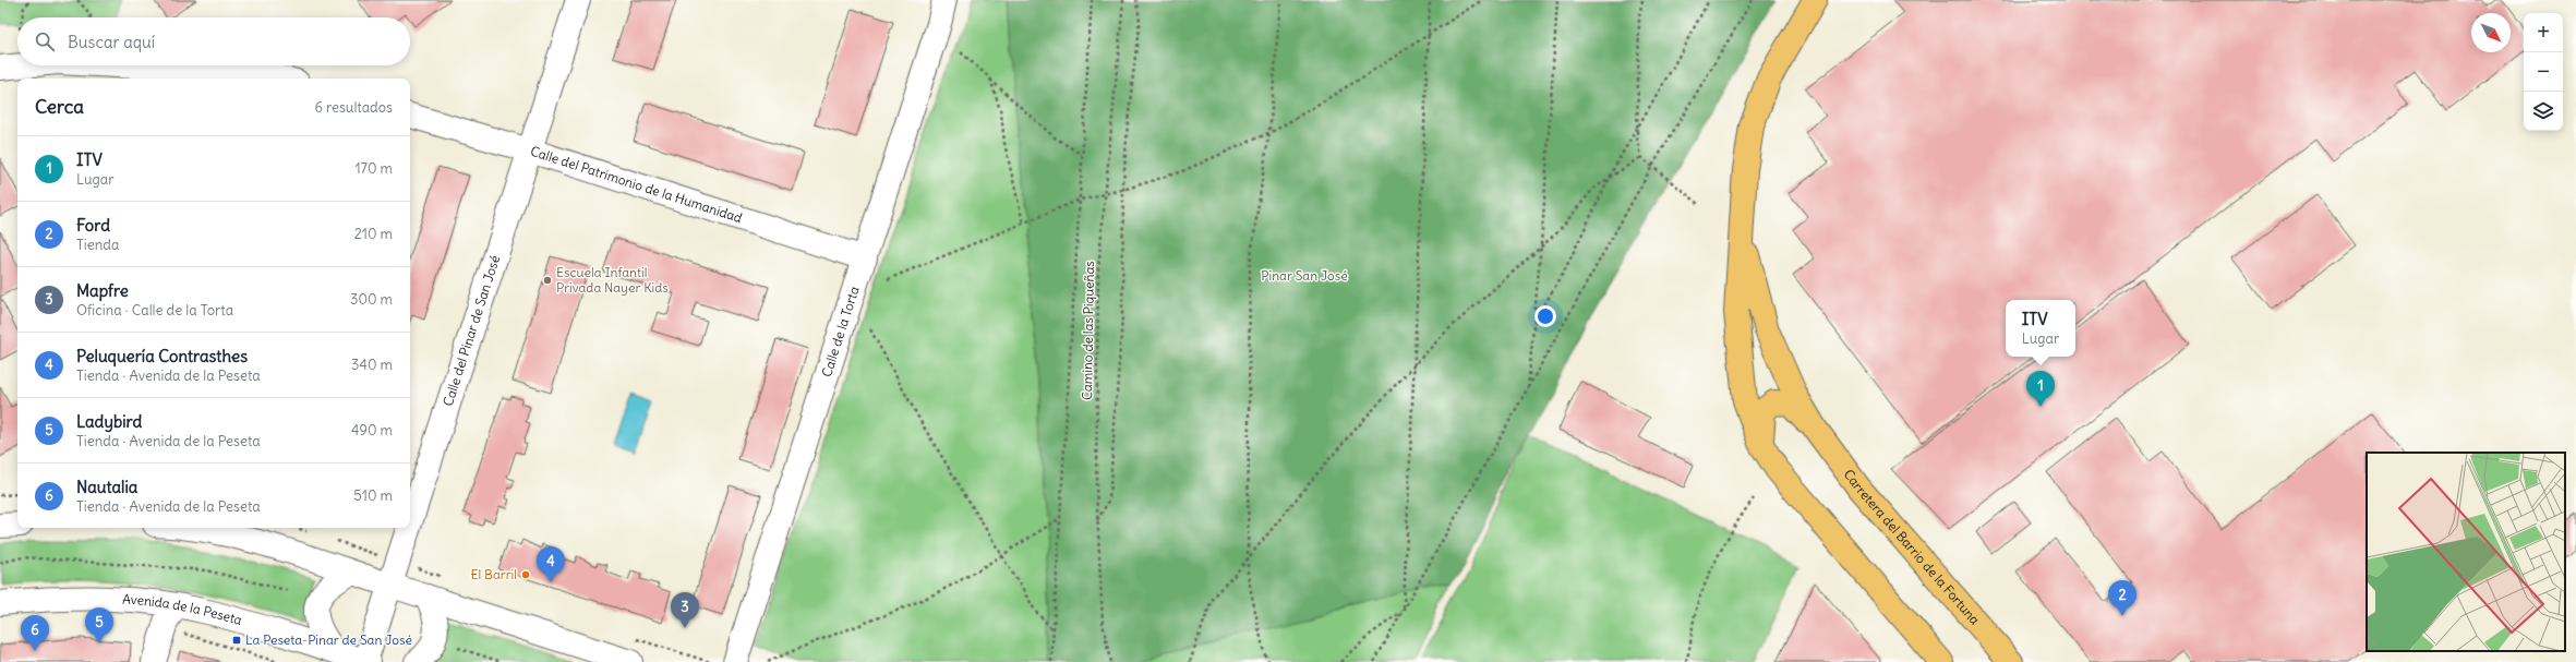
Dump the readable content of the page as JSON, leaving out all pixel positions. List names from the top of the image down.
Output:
{
  "streets": {
    "main road": ["Carretera del Barrio de la Fortuna"],
    "street": [
      "Calle del Patrimonio de la Humanidad",
      "Calle del Pinar de San José",
      "Calle de la Torta",
      "Avenida de la Peseta"
    ],
    "path": ["Camino de las Piqueñas"]
  },
  "crossings": [
    ["Calle del Patrimonio de la Humanidad", "Calle del Pinar de San José"],
    ["Calle del Patrimonio de la Humanidad", "Calle de la Torta"],
    ["Calle del Pinar de San José", "Avenida de la Peseta"]
  ],
  "parks": ["Pinar San José"],
  "places": {
    "other": ["Escuela Infantil Privada Nayer Kids", "El Barril"],
    "transit": ["La Peseta-Pinar de San José"]
  },
  "north": "bottom right",
  "page": {
    "map_buttons": ["+", "−"],
    "search": "Buscar aquí",
    "heading": ["Cerca", "6 resultados"],
    "list": [
      {
        "mark": "1",
        "name": "ITV",
        "note": "Lugar",
        "value": "170 m"
      },
      {
        "mark": "2",
        "name": "Ford",
        "note": "Tienda",
        "value": "210 m"
      },
      {
        "mark": "3",
        "name": "Mapfre",
        "note": "Oficina · Calle de la Torta",
        "value": "300 m"
      },
      {
        "mark": "4",
        "name": "Peluquería Contrasthes",
        "note": "Tienda · Avenida de la Peseta",
        "value": "340 m"
      },
      {
        "mark": "5",
        "name": "Ladybird",
        "note": "Tienda · Avenida de la Peseta",
        "value": "490 m"
      },
      {
        "mark": "6",
        "name": "Nautalia",
        "note": "Tienda · Avenida de la Peseta",
        "value": "510 m"
      }
    ],
    "popup": ["ITV", "Lugar"],
    "pins": [
      "1",
      "4",
      "2",
      "3",
      "5",
      "6"
    ]
  }
}
